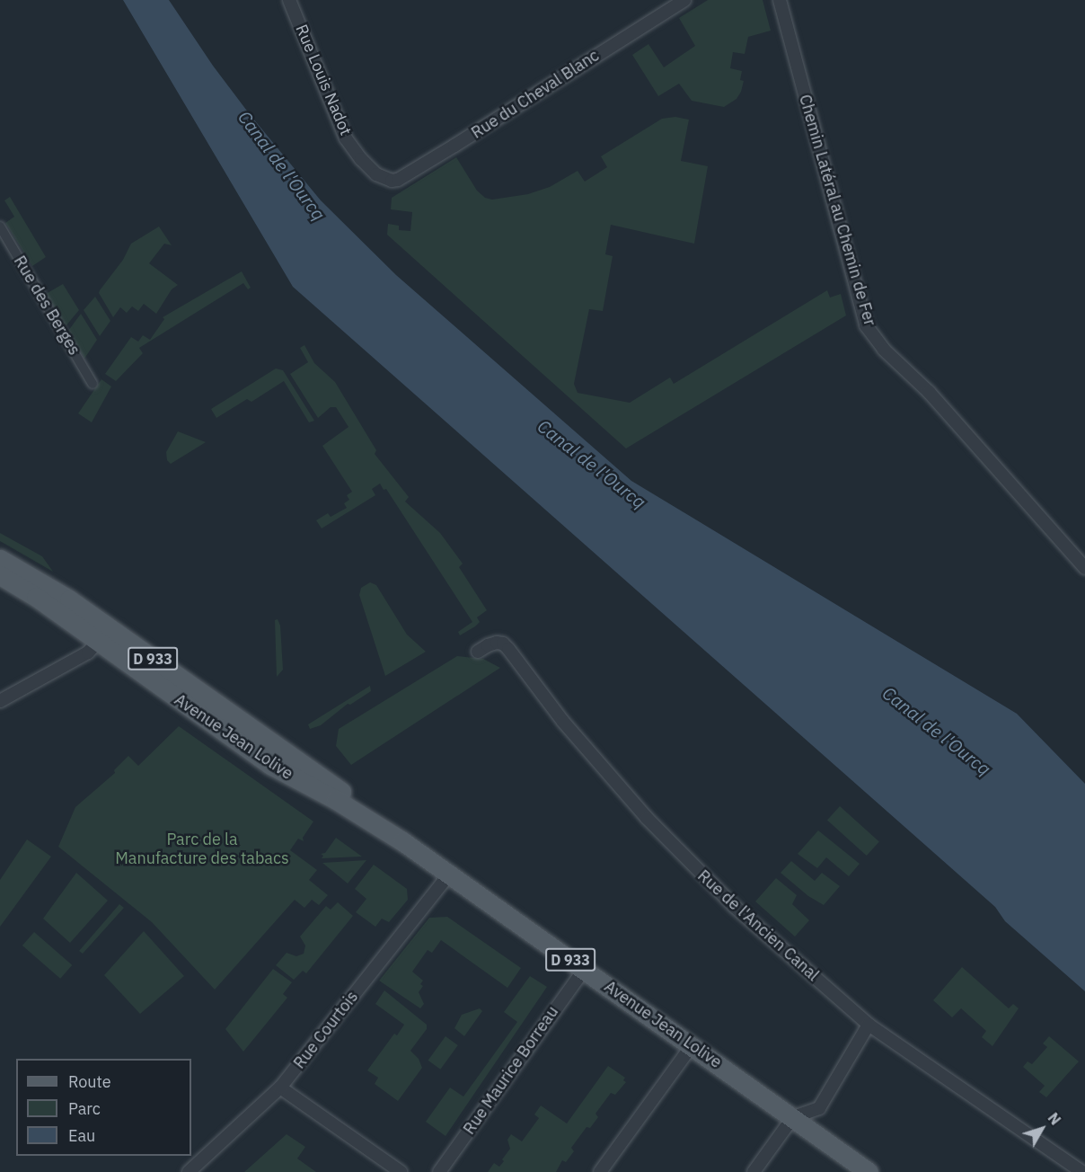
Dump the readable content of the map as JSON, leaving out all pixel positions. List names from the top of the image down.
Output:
{
  "streets": {
    "main road": ["D 933", "Avenue Jean Lolive"],
    "street": [
      "Rue Louis Nadot",
      "Rue du Cheval Blanc",
      "Chemin Latéral au Chemin de Fer",
      "Rue des Berges",
      "Rue de l'Ancien Canal",
      "Rue Courtois",
      "Rue Maurice Borreau"
    ]
  },
  "crossings": [
    ["Rue Louis Nadot", "Rue du Cheval Blanc"],
    ["Avenue Jean Lolive", "Rue Courtois"],
    ["Avenue Jean Lolive", "Rue Maurice Borreau"]
  ],
  "water": ["Canal de l'Ourcq"],
  "parks": ["Parc de la Manufacture des tabacs"],
  "legend": ["Route", "Parc", "Eau"],
  "north": "top right"
}
